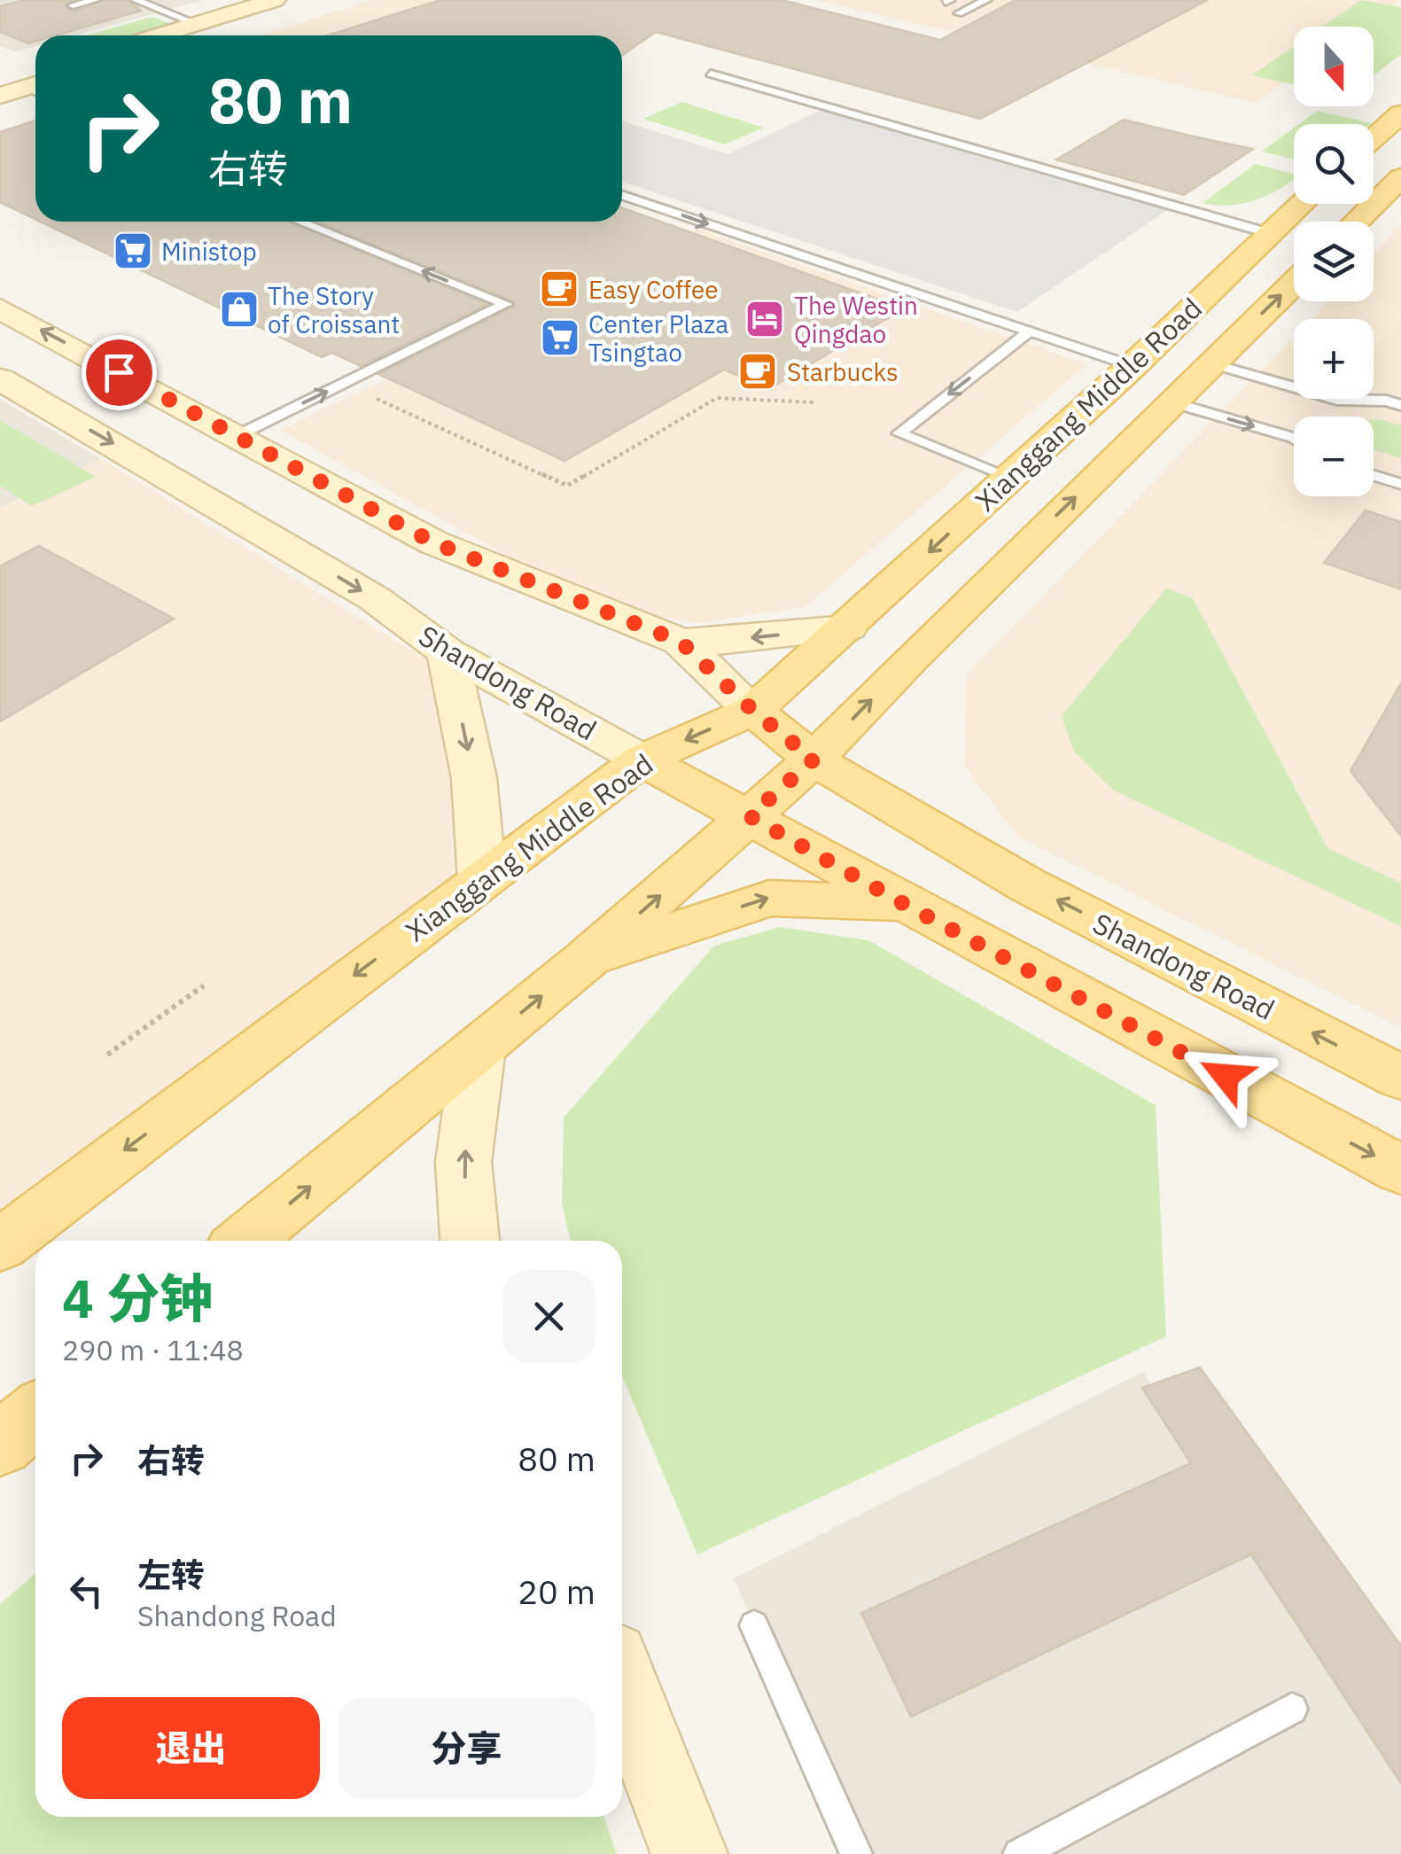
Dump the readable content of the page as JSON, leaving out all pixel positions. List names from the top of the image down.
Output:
{
  "streets": {
    "main road": ["Xianggang Middle Road", "Shandong Road"]
  },
  "crossings": [
    ["Xianggang Middle Road", "Shandong Road"]
  ],
  "places": {
    "supermarket": ["Ministop", "Center Plaza Tsingtao"],
    "cafe": ["Easy Coffee", "Starbucks"],
    "shop": ["The Story of Croissant"],
    "hotel": ["The Westin Qingdao"]
  },
  "north": "bottom",
  "page": {
    "map_buttons": ["+", "−"],
    "turn": ["80 m", "右转"],
    "heading": ["4 分钟", "290 m · 11:48"],
    "list": [
      {
        "name": "右转",
        "value": "80 m"
      },
      {
        "name": "左转",
        "note": "Shandong Road",
        "value": "20 m"
      }
    ],
    "buttons": ["退出", "分享"]
  }
}
